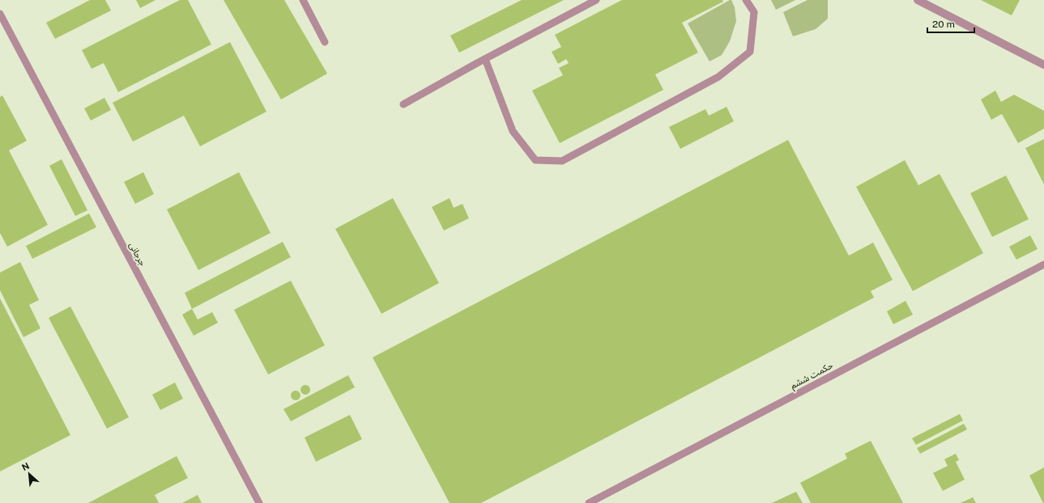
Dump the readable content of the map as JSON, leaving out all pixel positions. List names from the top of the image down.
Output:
{
  "streets": {
    "lane": ["جرجانی", "حکمت ششم"]
  },
  "scale_bar": "20 m",
  "north": "top left"
}
